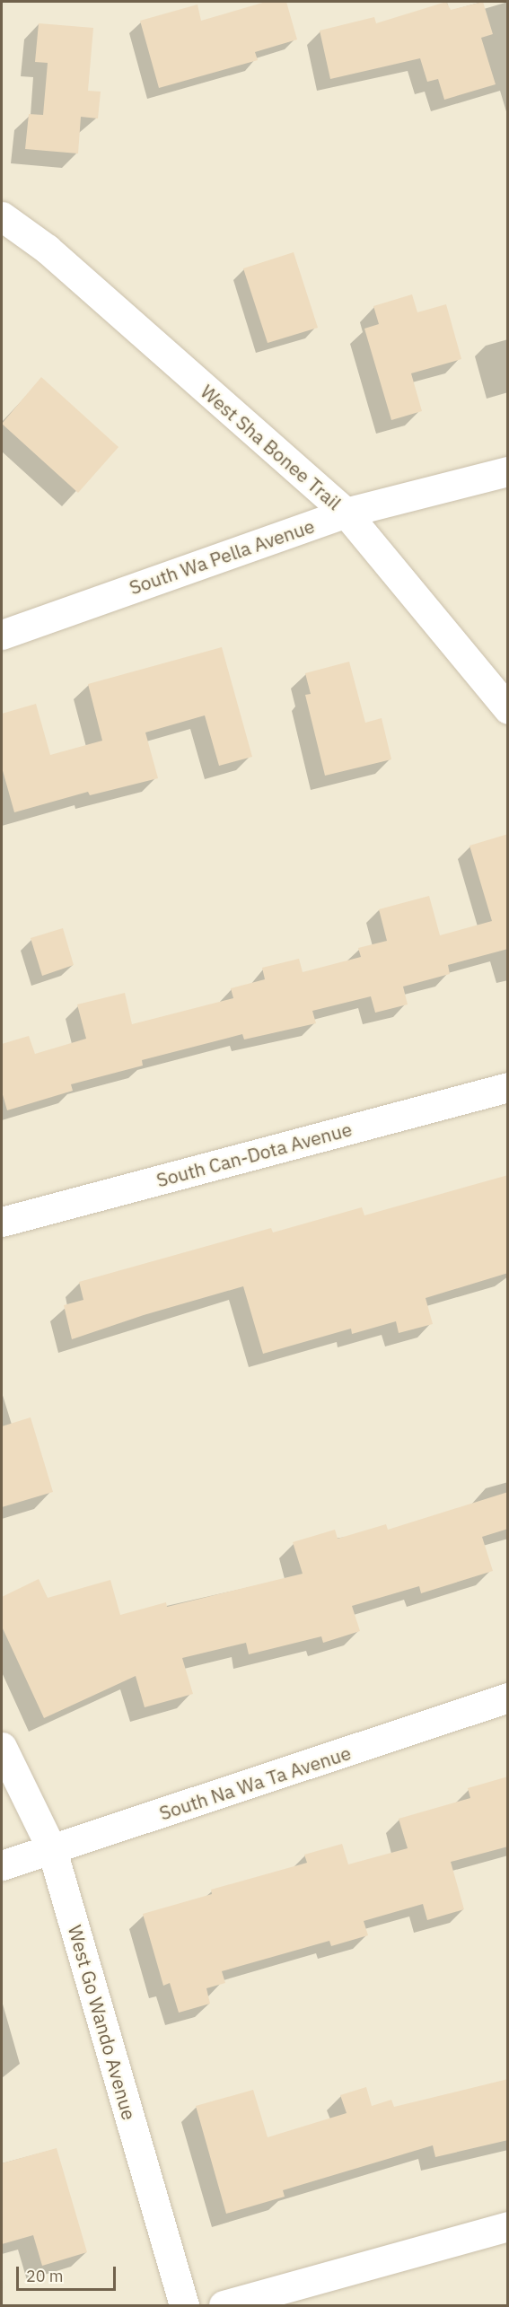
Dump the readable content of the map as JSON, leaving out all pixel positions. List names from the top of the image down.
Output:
{
  "streets": {
    "street": [
      "West Sha Bonee Trail",
      "South Wa Pella Avenue",
      "South Can-Dota Avenue",
      "South Na Wa Ta Avenue",
      "West Go Wando Avenue"
    ]
  },
  "crossings": [
    ["West Sha Bonee Trail", "South Wa Pella Avenue"],
    ["South Na Wa Ta Avenue", "West Go Wando Avenue"]
  ],
  "scale_bar": "20 m"
}
